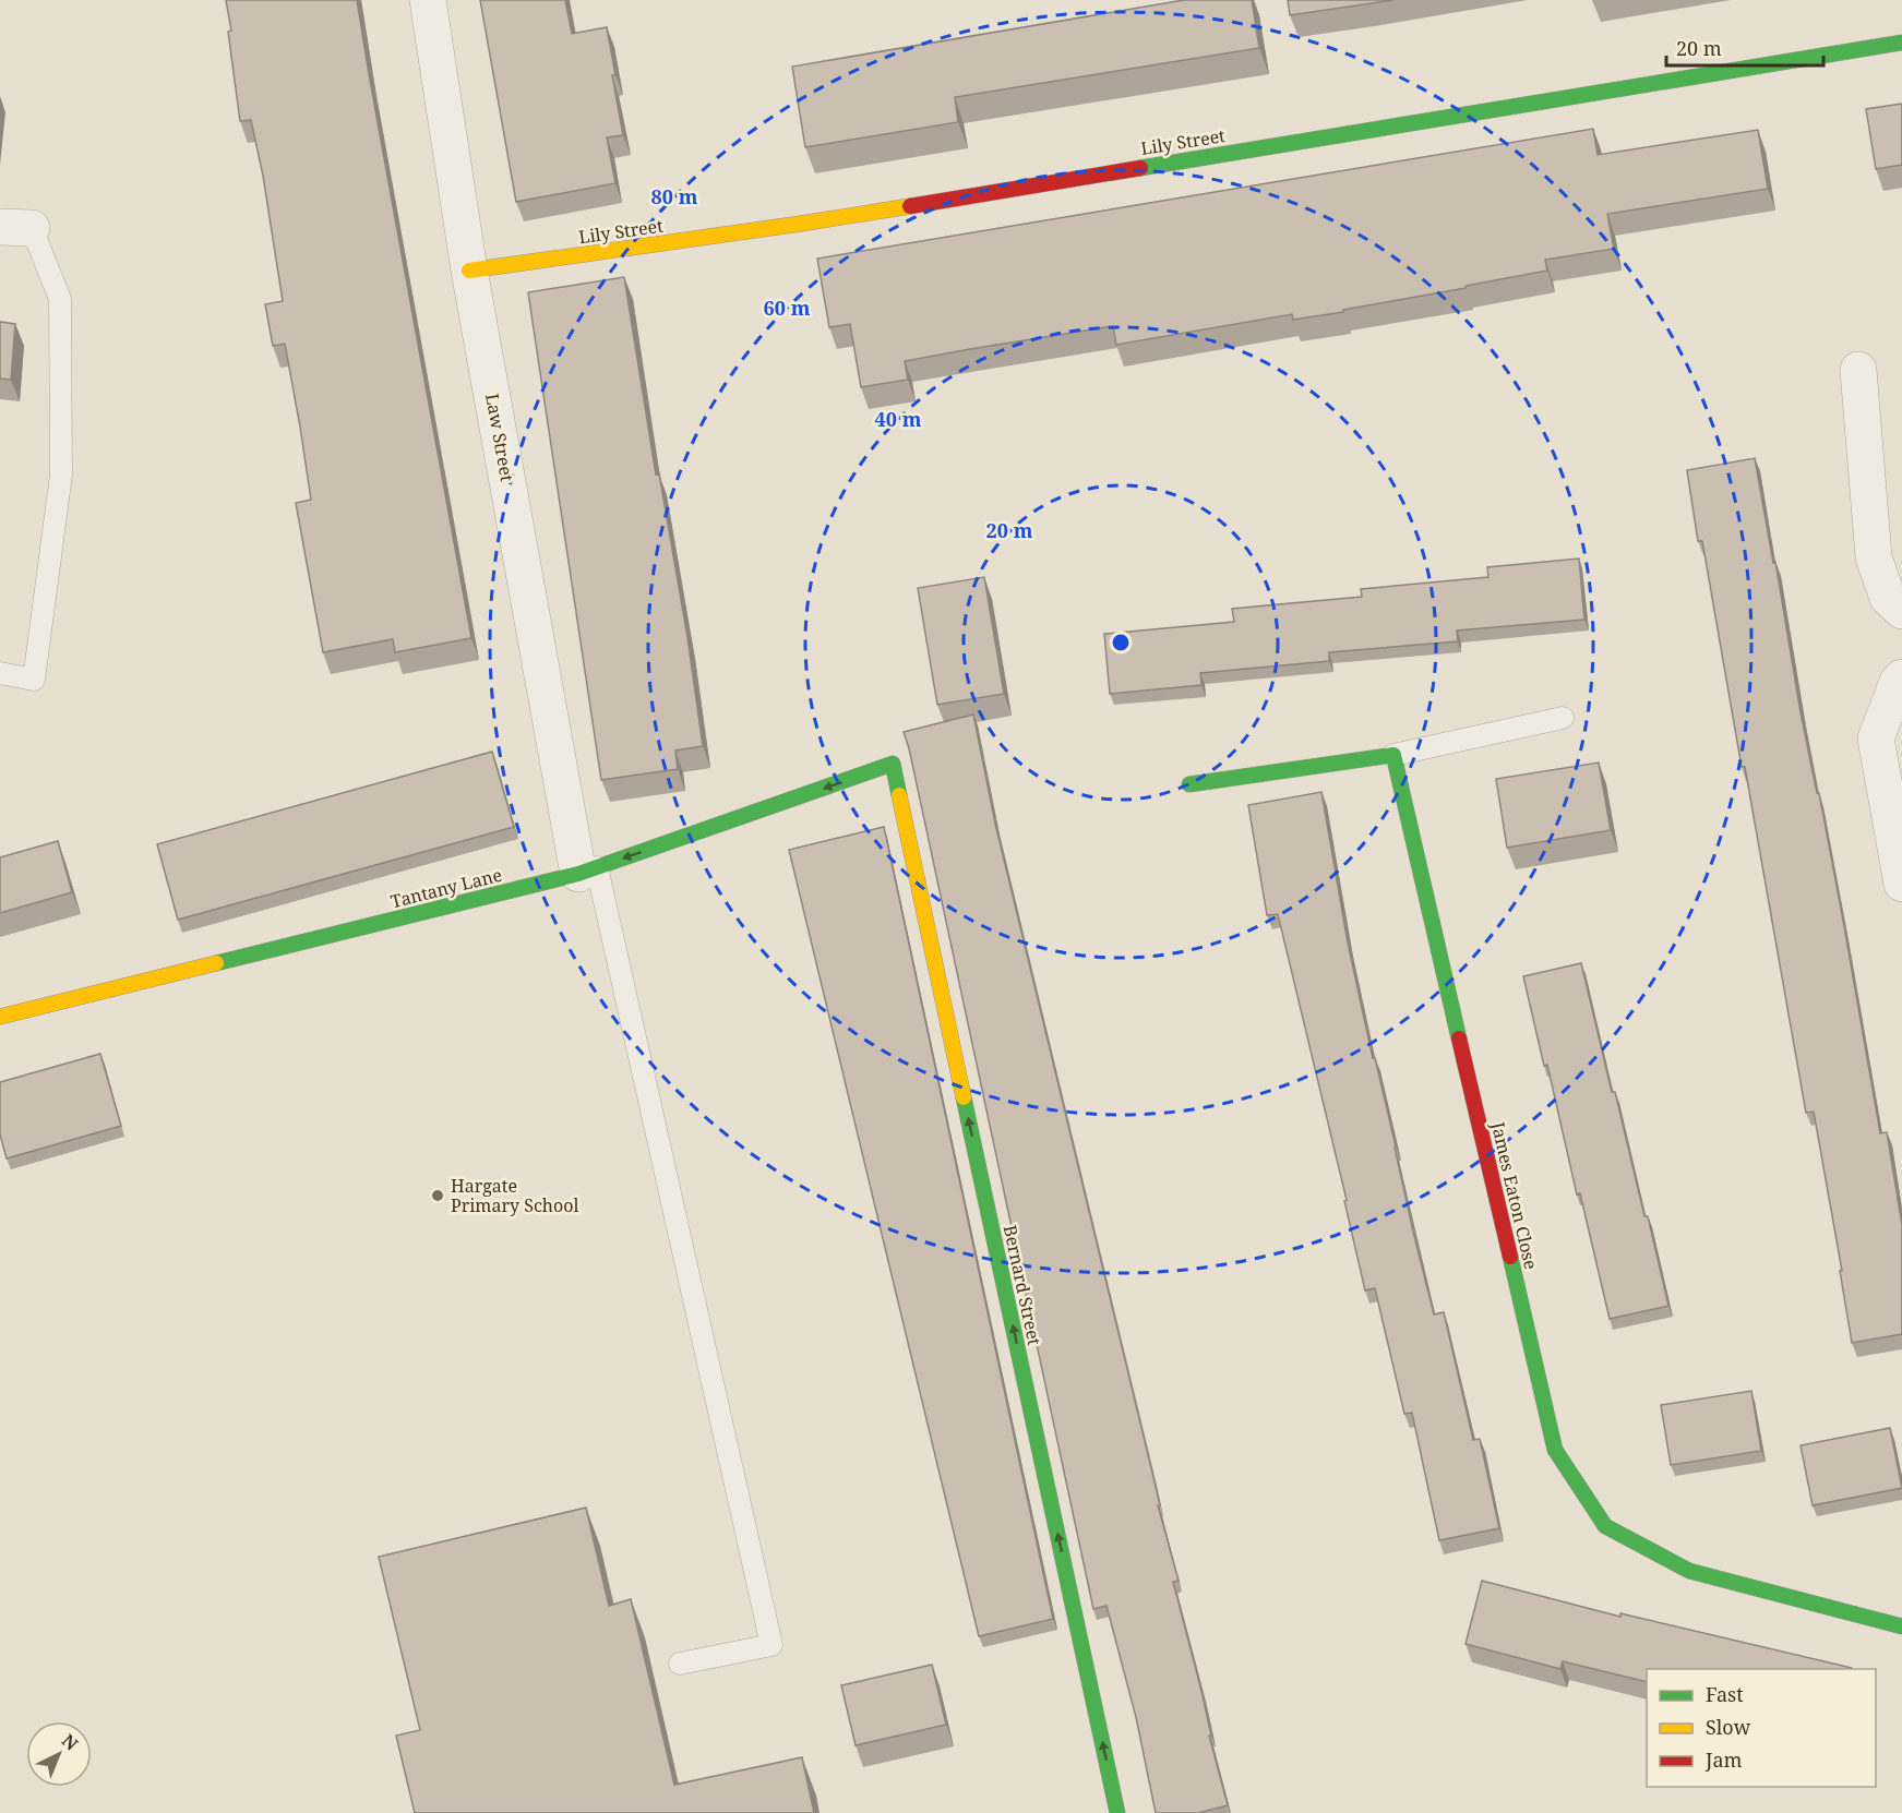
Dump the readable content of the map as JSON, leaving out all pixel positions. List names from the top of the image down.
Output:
{
  "streets": {
    "street": [
      "Lily Street",
      "Law Street",
      "Tantany Lane",
      "James Eaton Close",
      "Bernard Street"
    ]
  },
  "crossings": [
    ["Lily Street", "Law Street"],
    ["Law Street", "Tantany Lane"],
    ["Tantany Lane", "Bernard Street"]
  ],
  "one_way": ["Bernard Street"],
  "places": ["Hargate Primary School"],
  "legend": ["Fast", "Slow", "Jam"],
  "scale_bar": "20 m",
  "north": "top right",
  "rings": [
    "80 m",
    "60 m",
    "40 m",
    "20 m"
  ]
}
